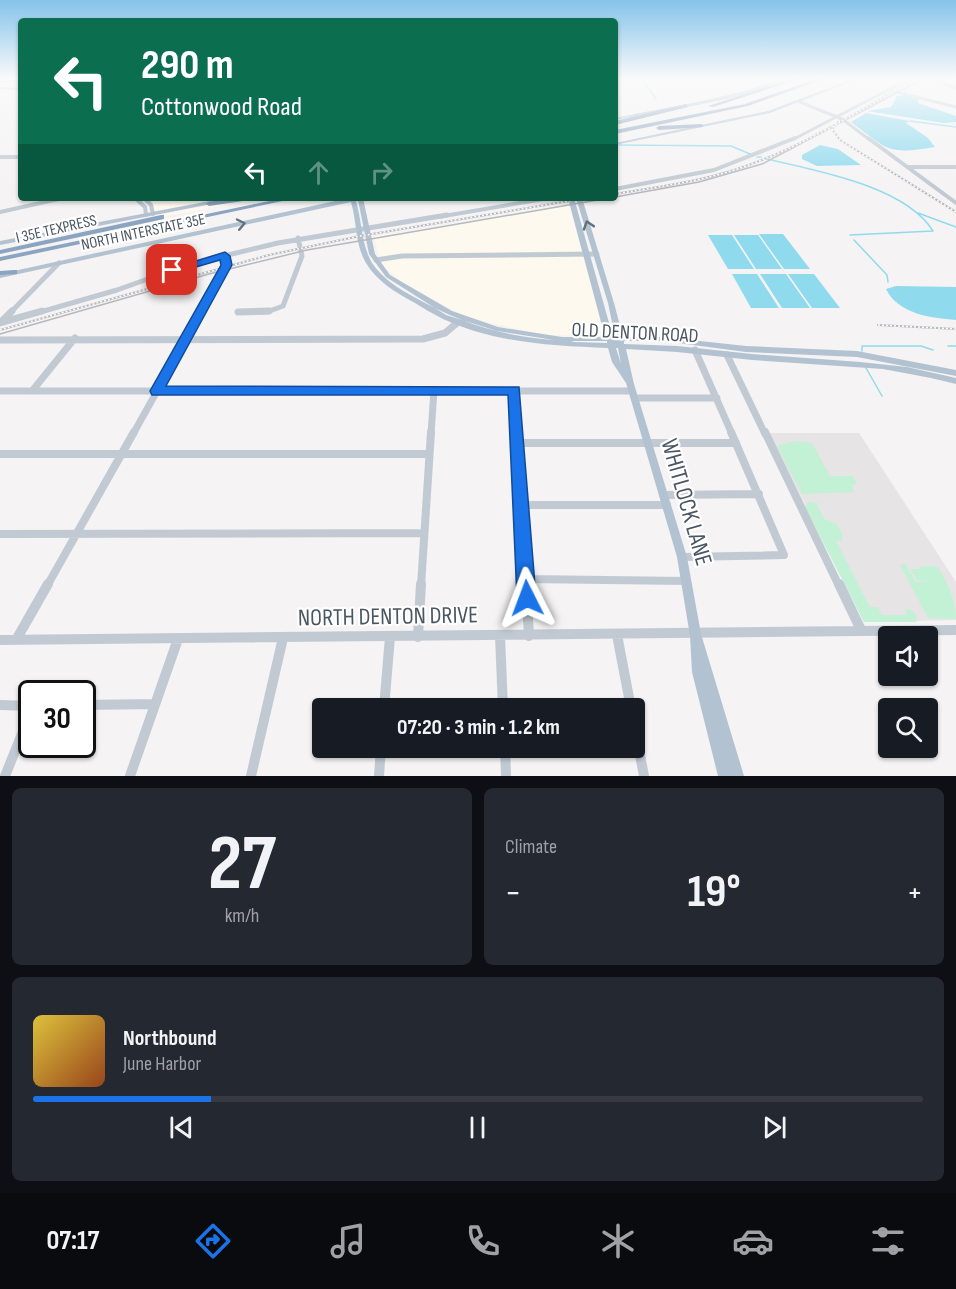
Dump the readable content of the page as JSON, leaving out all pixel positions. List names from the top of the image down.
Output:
{
  "streets": {
    "highway": ["I 35E TEXPRESS"],
    "main road": ["NORTH INTERSTATE 35E", "OLD DENTON ROAD", "WHITLOCK LANE"],
    "street": ["NORTH DENTON DRIVE"]
  },
  "crossings": [
    ["OLD DENTON ROAD", "WHITLOCK LANE"],
    ["WHITLOCK LANE", "NORTH DENTON DRIVE"]
  ],
  "page": {
    "turn": ["290 m", "Cottonwood Road"],
    "limit": "30",
    "trip": "07:20 · 3 min · 1.2 km",
    "tile": [
      ["27", "km/h"],
      "Climate"
    ],
    "heat": ["−", "19°", "+"],
    "song": ["Northbound", "June Harbor"],
    "tabs": "07:17"
  }
}
